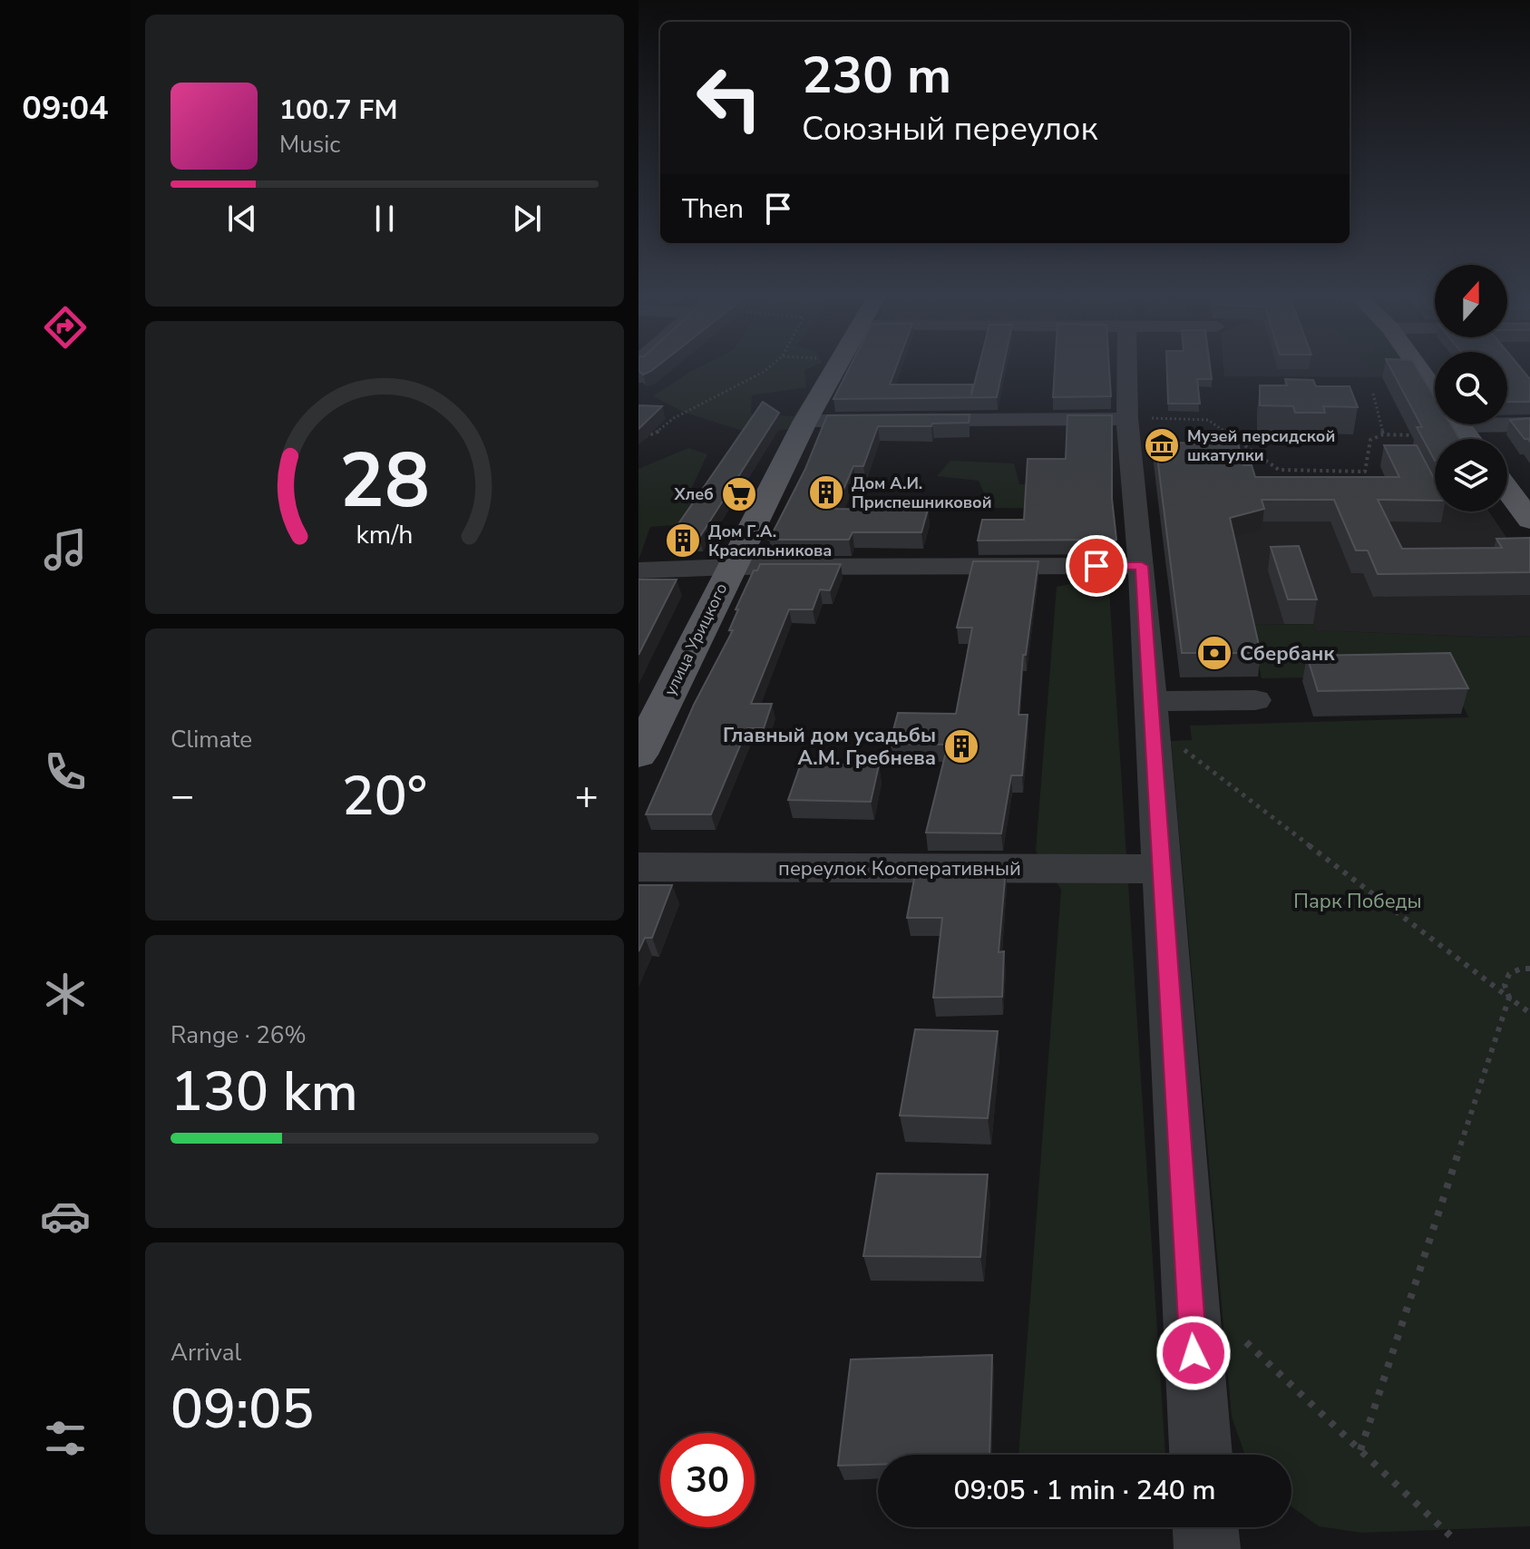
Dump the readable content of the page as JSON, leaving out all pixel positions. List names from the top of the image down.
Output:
{
  "streets": {
    "main road": ["улица Урицкого"],
    "street": ["переулок Кооперативный"]
  },
  "parks": ["Парк Победы"],
  "places": {
    "museum": ["Музей персидской шкатулки"],
    "building": ["Дом А.И. Приспешниковой", "Дом Г.А. Красильникова", "Главный дом усадьбы А.М. Гребнева"],
    "supermarket": ["Хлеб"],
    "bank": ["Сбербанк"]
  },
  "north": "top",
  "page": {
    "tabs": "09:04",
    "turn": ["230 m", "Союзный переулок"],
    "song": ["100.7 FM", "Music"],
    "then": "Then",
    "tile": [
      "Climate",
      ["Range · 26%", "130 km"],
      ["Arrival", "09:05"]
    ],
    "heat": ["−", "20°", "+"],
    "limit": "30",
    "trip": "09:05 · 1 min · 240 m",
    "gauge": ["28", "km/h"]
  }
}
